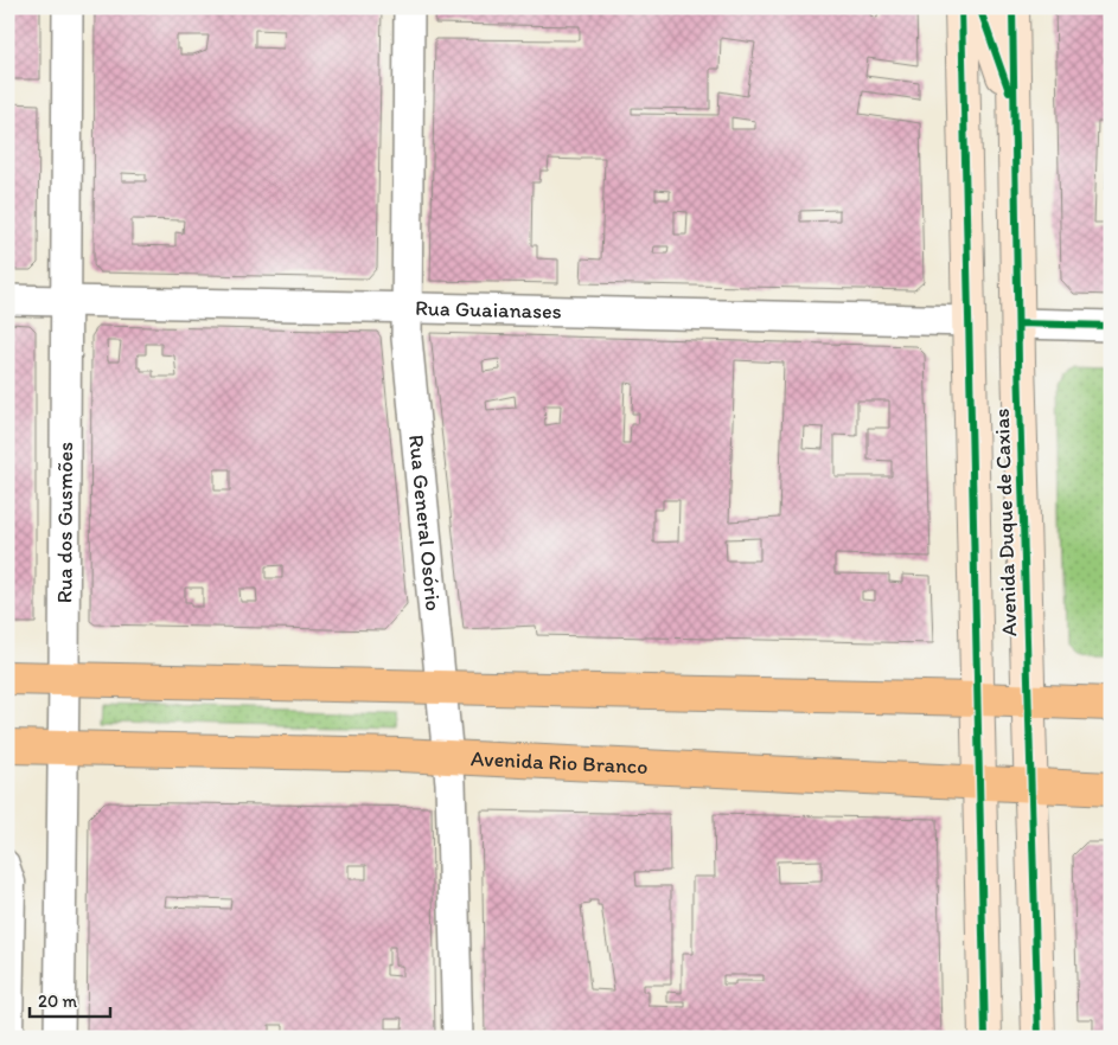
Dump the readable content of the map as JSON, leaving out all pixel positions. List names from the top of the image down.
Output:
{
  "streets": {
    "main road": ["Avenida Duque de Caxias", "Avenida Rio Branco"],
    "street": ["Rua Guaianases", "Rua dos Gusmões", "Rua General Osório"]
  },
  "crossings": [
    ["Rua Guaianases", "Rua dos Gusmões"],
    ["Rua Guaianases", "Rua General Osório"],
    ["Rua Guaianases", "Avenida Duque de Caxias"],
    ["Rua dos Gusmões", "Avenida Rio Branco"],
    ["Rua General Osório", "Avenida Rio Branco"],
    ["Avenida Duque de Caxias", "Avenida Rio Branco"]
  ],
  "scale_bar": "20 m"
}
